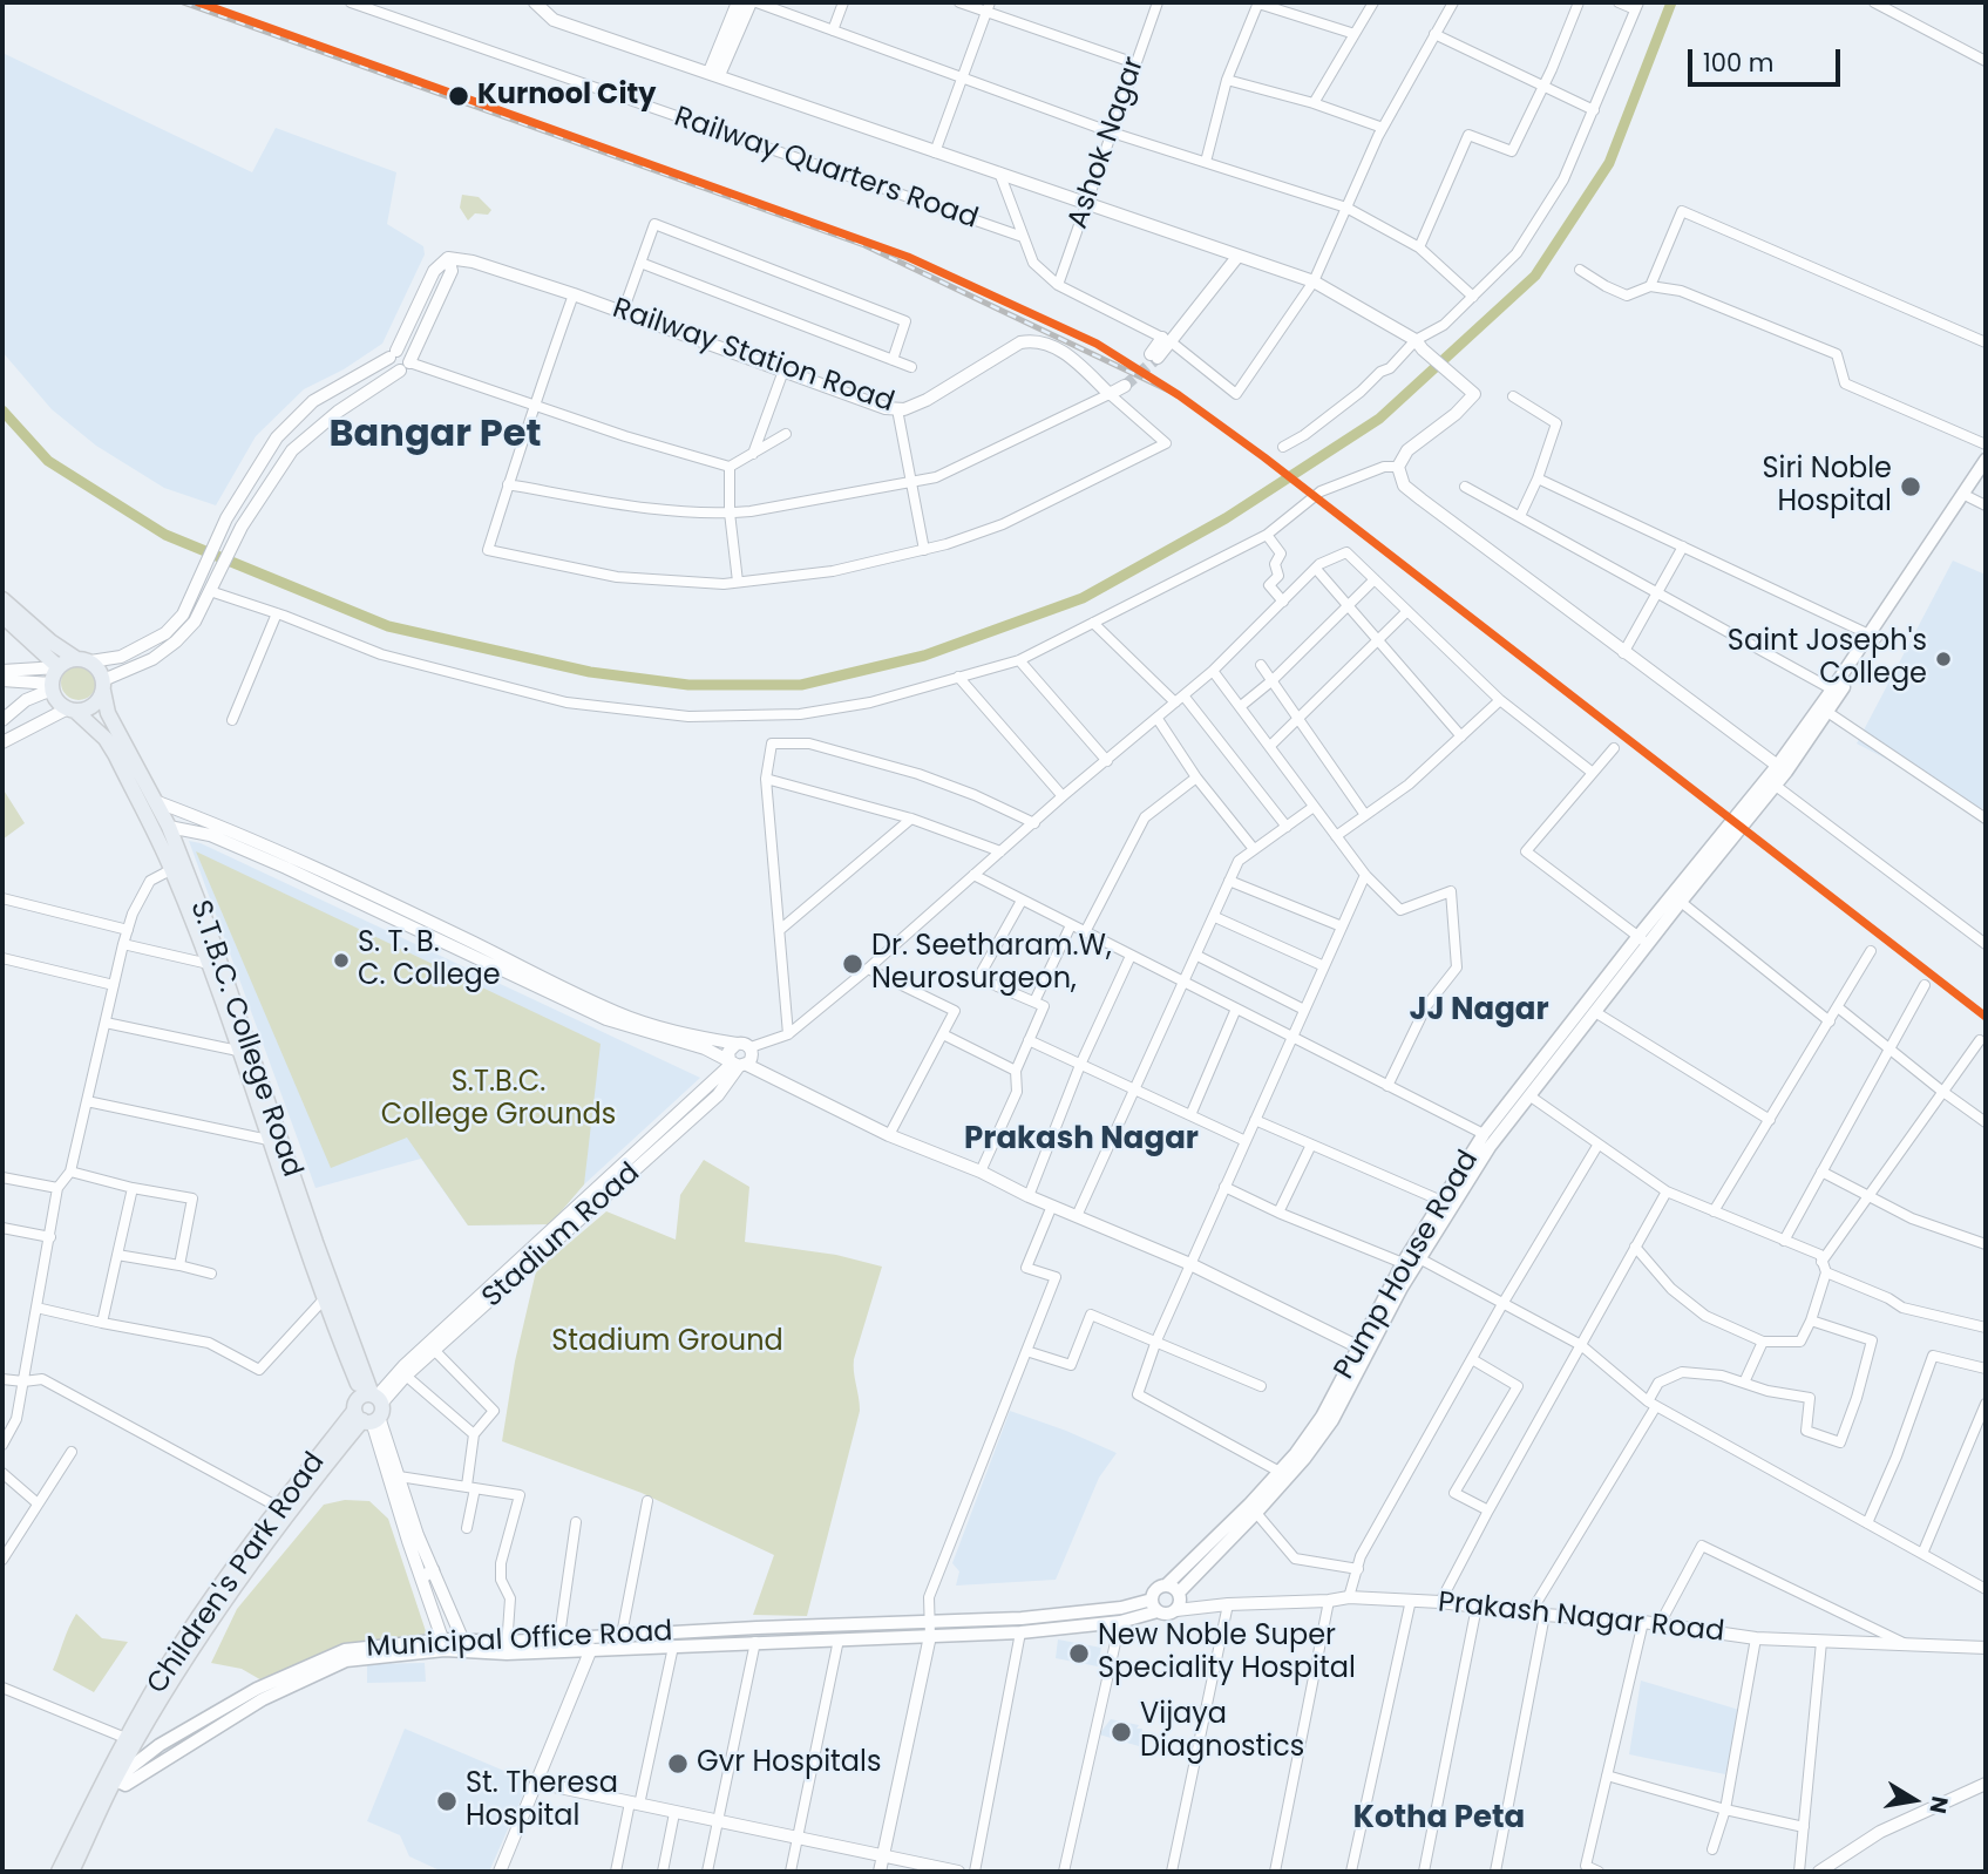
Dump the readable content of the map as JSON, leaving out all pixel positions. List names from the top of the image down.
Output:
{
  "streets": {
    "main road": [
      "S.T.B.C. College Road",
      "Pump House Road",
      "Children's Park Road",
      "Municipal Office Road"
    ],
    "street": [
      "Ashok Nagar",
      "Railway Quarters Road",
      "Railway Station Road",
      "Stadium Road",
      "Prakash Nagar Road"
    ]
  },
  "crossings": [
    ["S.T.B.C. College Road", "Stadium Road"],
    ["S.T.B.C. College Road", "Children's Park Road"],
    ["S.T.B.C. College Road", "Municipal Office Road"],
    ["Stadium Road", "Children's Park Road"],
    ["Pump House Road", "Prakash Nagar Road"],
    ["Pump House Road", "Municipal Office Road"],
    ["Children's Park Road", "Municipal Office Road"],
    ["Prakash Nagar Road", "Municipal Office Road"]
  ],
  "districts": [
    "Bangar Pet",
    "JJ Nagar",
    "Prakash Nagar",
    "Kotha Peta"
  ],
  "parks": ["S.T.B.C. College Grounds", "Stadium Ground"],
  "places": [
    "Kurnool City",
    "Siri Noble Hospital",
    "Saint Joseph's College",
    "S. T. B. C. College",
    "Dr. Seetharam.W, Neurosurgeon,",
    "New Noble Super Speciality Hospital",
    "Vijaya Diagnostics",
    "Gvr Hospitals",
    "St. Theresa Hospital"
  ],
  "scale_bar": "100 m",
  "north": "right"
}
